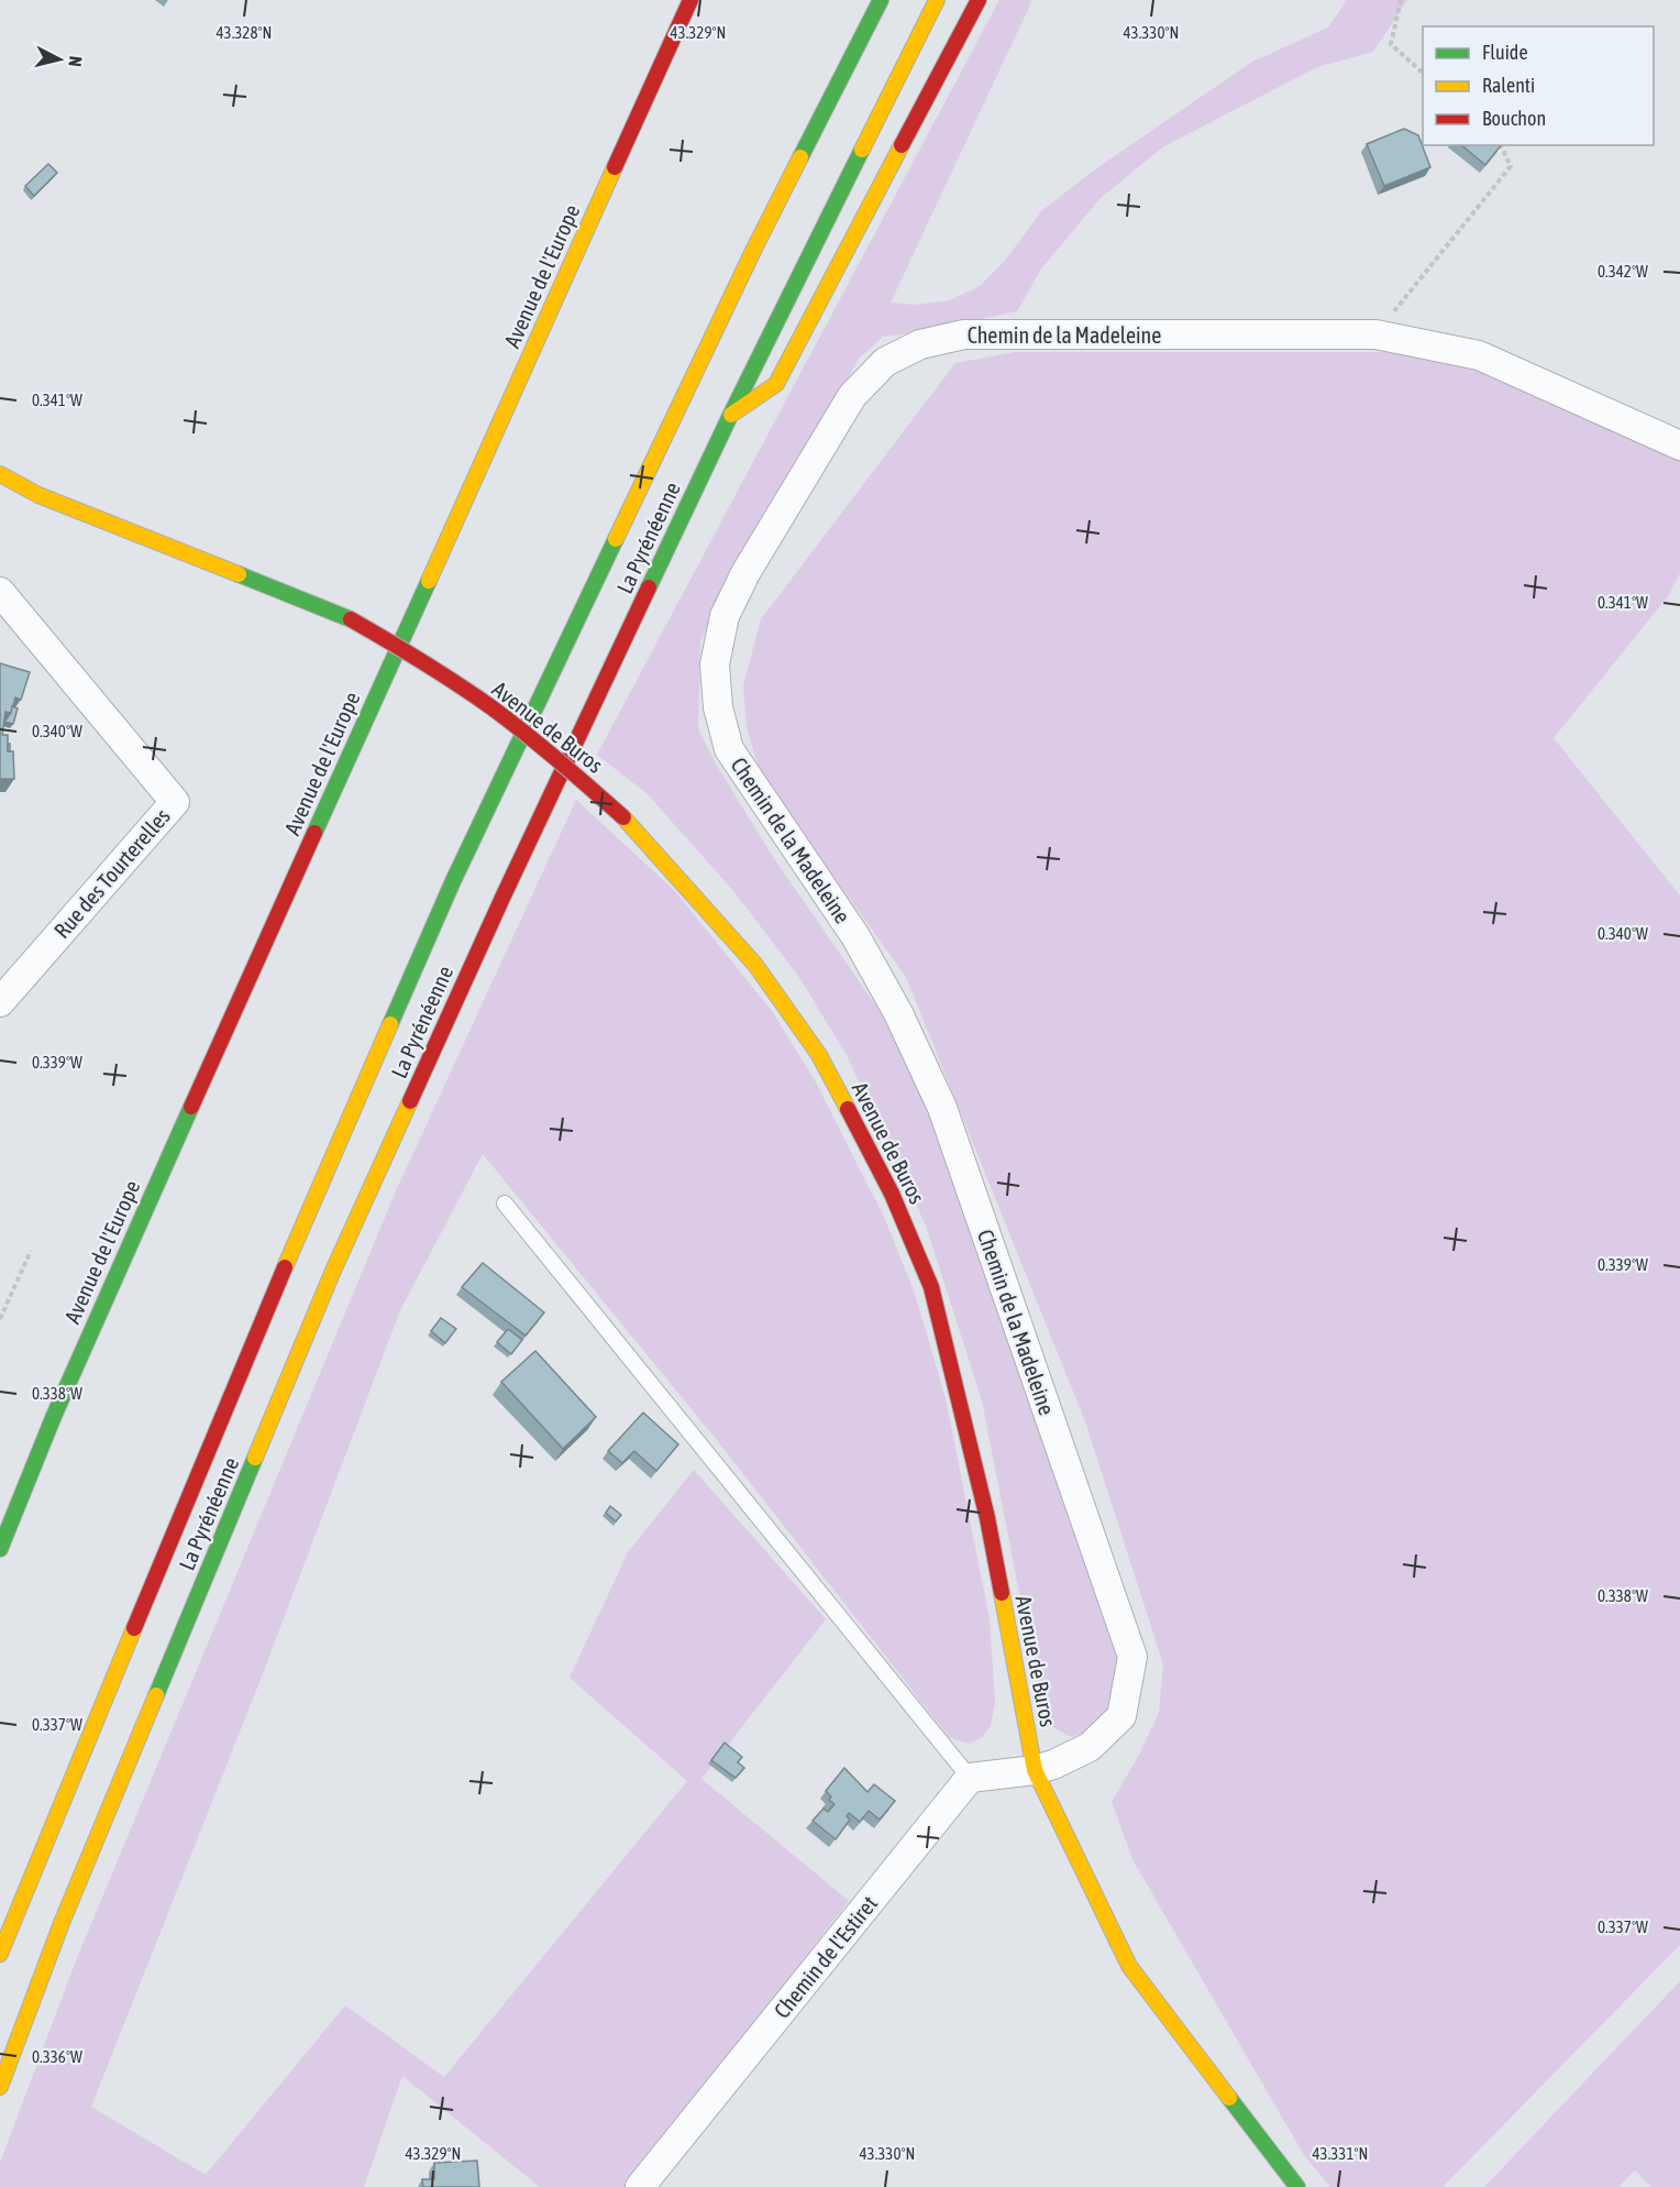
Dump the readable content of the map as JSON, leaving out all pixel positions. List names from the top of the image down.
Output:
{
  "streets": {
    "main road": ["Avenue de l'Europe", "La Pyrénéenne", "Avenue de Buros"],
    "street": ["Chemin de la Madeleine", "Rue des Tourterelles", "Chemin de l'Estiret"]
  },
  "crossings": [
    ["Chemin de la Madeleine", "Avenue de Buros"]
  ],
  "legend": ["Fluide", "Ralenti", "Bouchon"],
  "north": "right",
  "coordinates": [
    "43.328°N",
    "43.329°N",
    "43.330°N",
    "0.342°W",
    "0.341°W",
    "0.340°W",
    "0.339°W",
    "0.338°W",
    "0.337°W",
    "0.336°W",
    "43.331°N"
  ]
}
